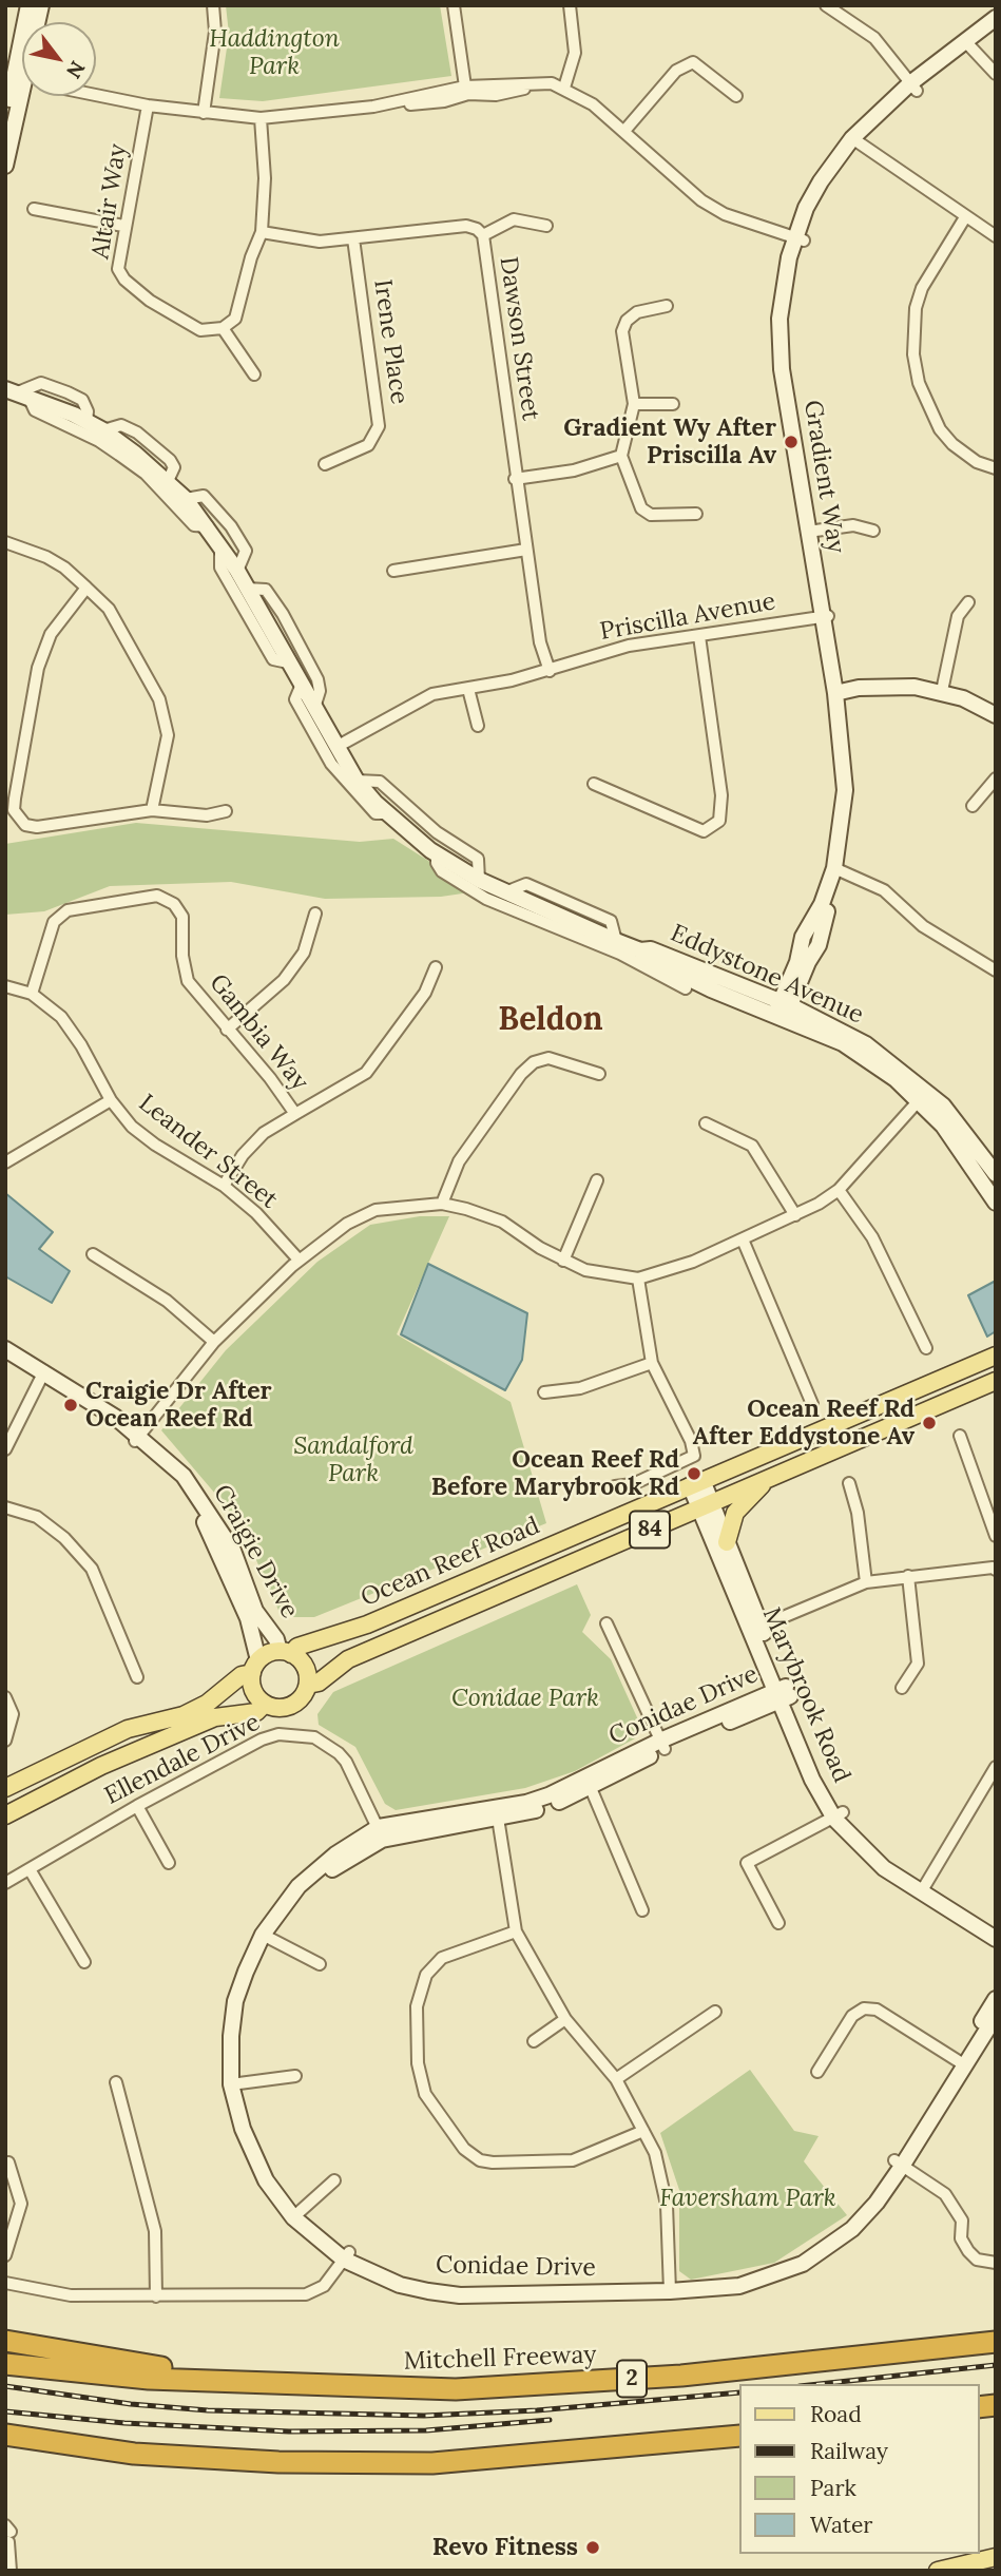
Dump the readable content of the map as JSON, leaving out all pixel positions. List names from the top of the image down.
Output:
{
  "streets": {
    "highway": ["Mitchell Freeway", "2"],
    "main road": ["84", "Ocean Reef Road"],
    "street": [
      "Altair Way",
      "Dawson Street",
      "Irene Place",
      "Gradient Way",
      "Priscilla Avenue",
      "Eddystone Avenue",
      "Gambia Way",
      "Leander Street",
      "Craigie Drive",
      "Marybrook Road",
      "Conidae Drive",
      "Ellendale Drive"
    ]
  },
  "crossings": [
    ["Dawson Street", "Irene Place"],
    ["Dawson Street", "Priscilla Avenue"],
    ["Gradient Way", "Priscilla Avenue"],
    ["Gradient Way", "Eddystone Avenue"],
    ["Priscilla Avenue", "Eddystone Avenue"],
    ["Gambia Way", "Leander Street"],
    ["84", "Craigie Drive"],
    ["84", "Ocean Reef Road"],
    ["Craigie Drive", "Ocean Reef Road"],
    ["Ocean Reef Road", "Marybrook Road"],
    ["Marybrook Road", "Conidae Drive"],
    ["Conidae Drive", "Ellendale Drive"]
  ],
  "districts": ["Beldon"],
  "parks": [
    "Haddington Park",
    "Sandalford Park",
    "Conidae Park",
    "Faversham Park"
  ],
  "places": [
    "Gradient Wy After Priscilla Av",
    "Craigie Dr After Ocean Reef Rd",
    "Ocean Reef Rd After Eddystone Av",
    "Ocean Reef Rd Before Marybrook Rd",
    "Revo Fitness"
  ],
  "legend": [
    "Road",
    "Railway",
    "Park",
    "Water"
  ],
  "north": "bottom right"
}
